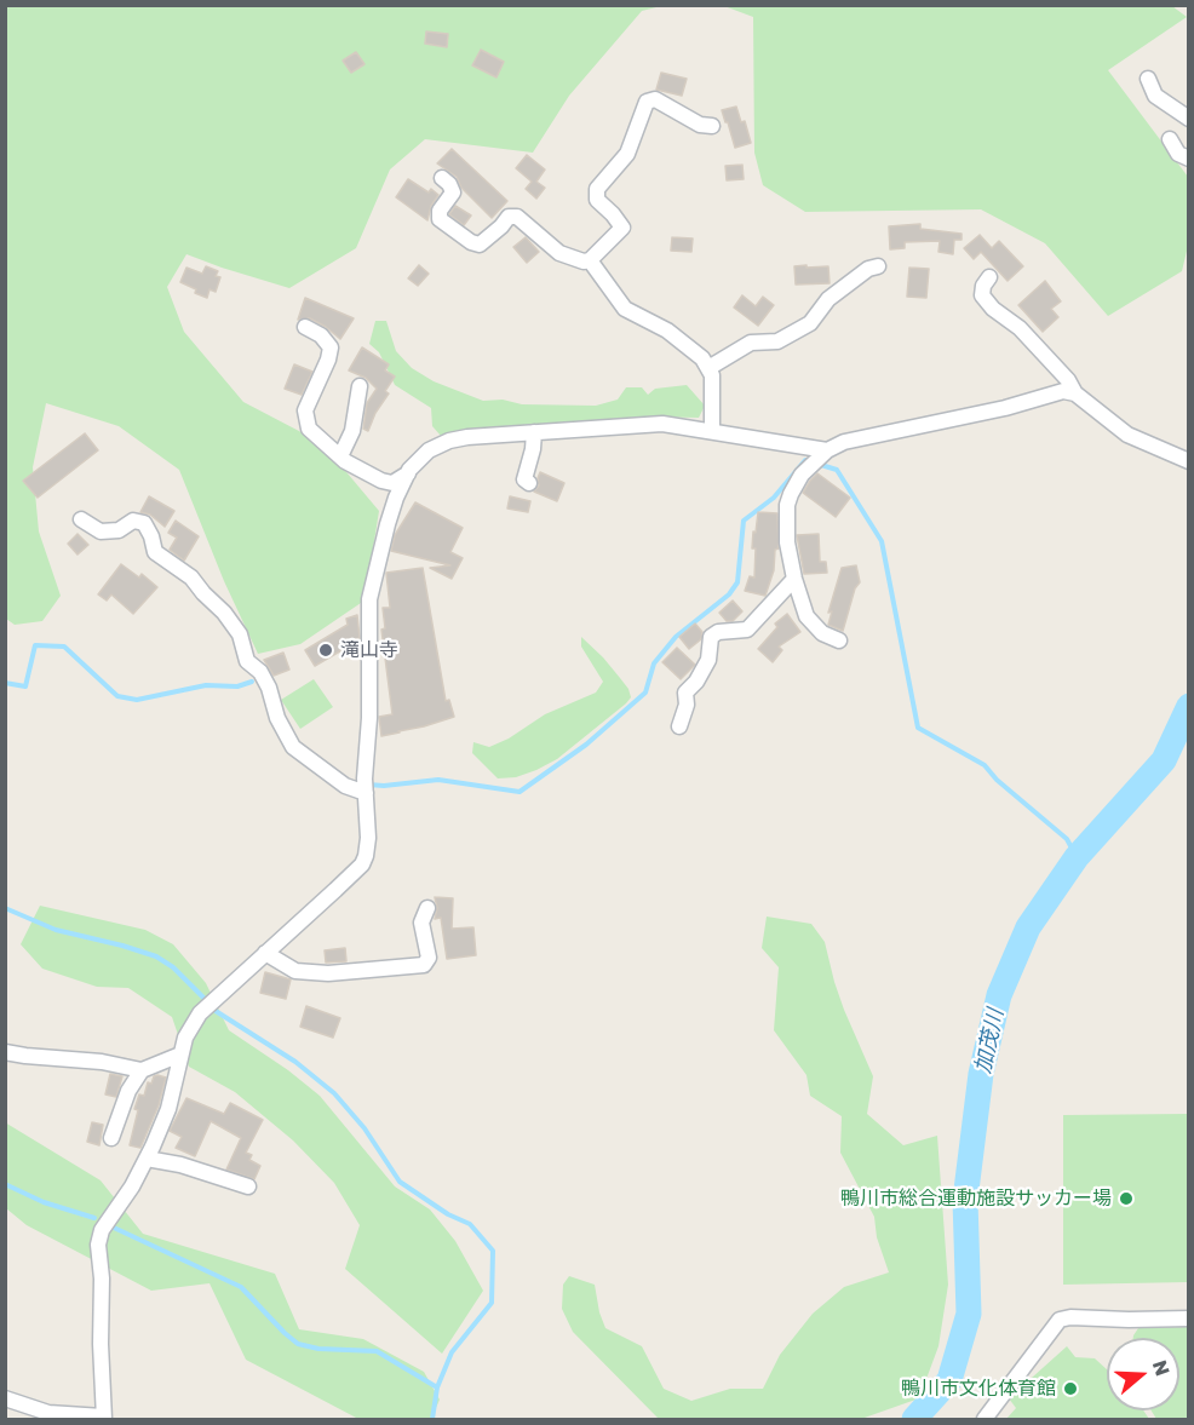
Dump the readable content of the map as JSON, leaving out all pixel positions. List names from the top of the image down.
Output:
{
  "water": ["加茂川"],
  "places": ["滝山寺", "鴨川市総合運動施設サッカー場", "鴨川市文化体育館"],
  "north": "right"
}
